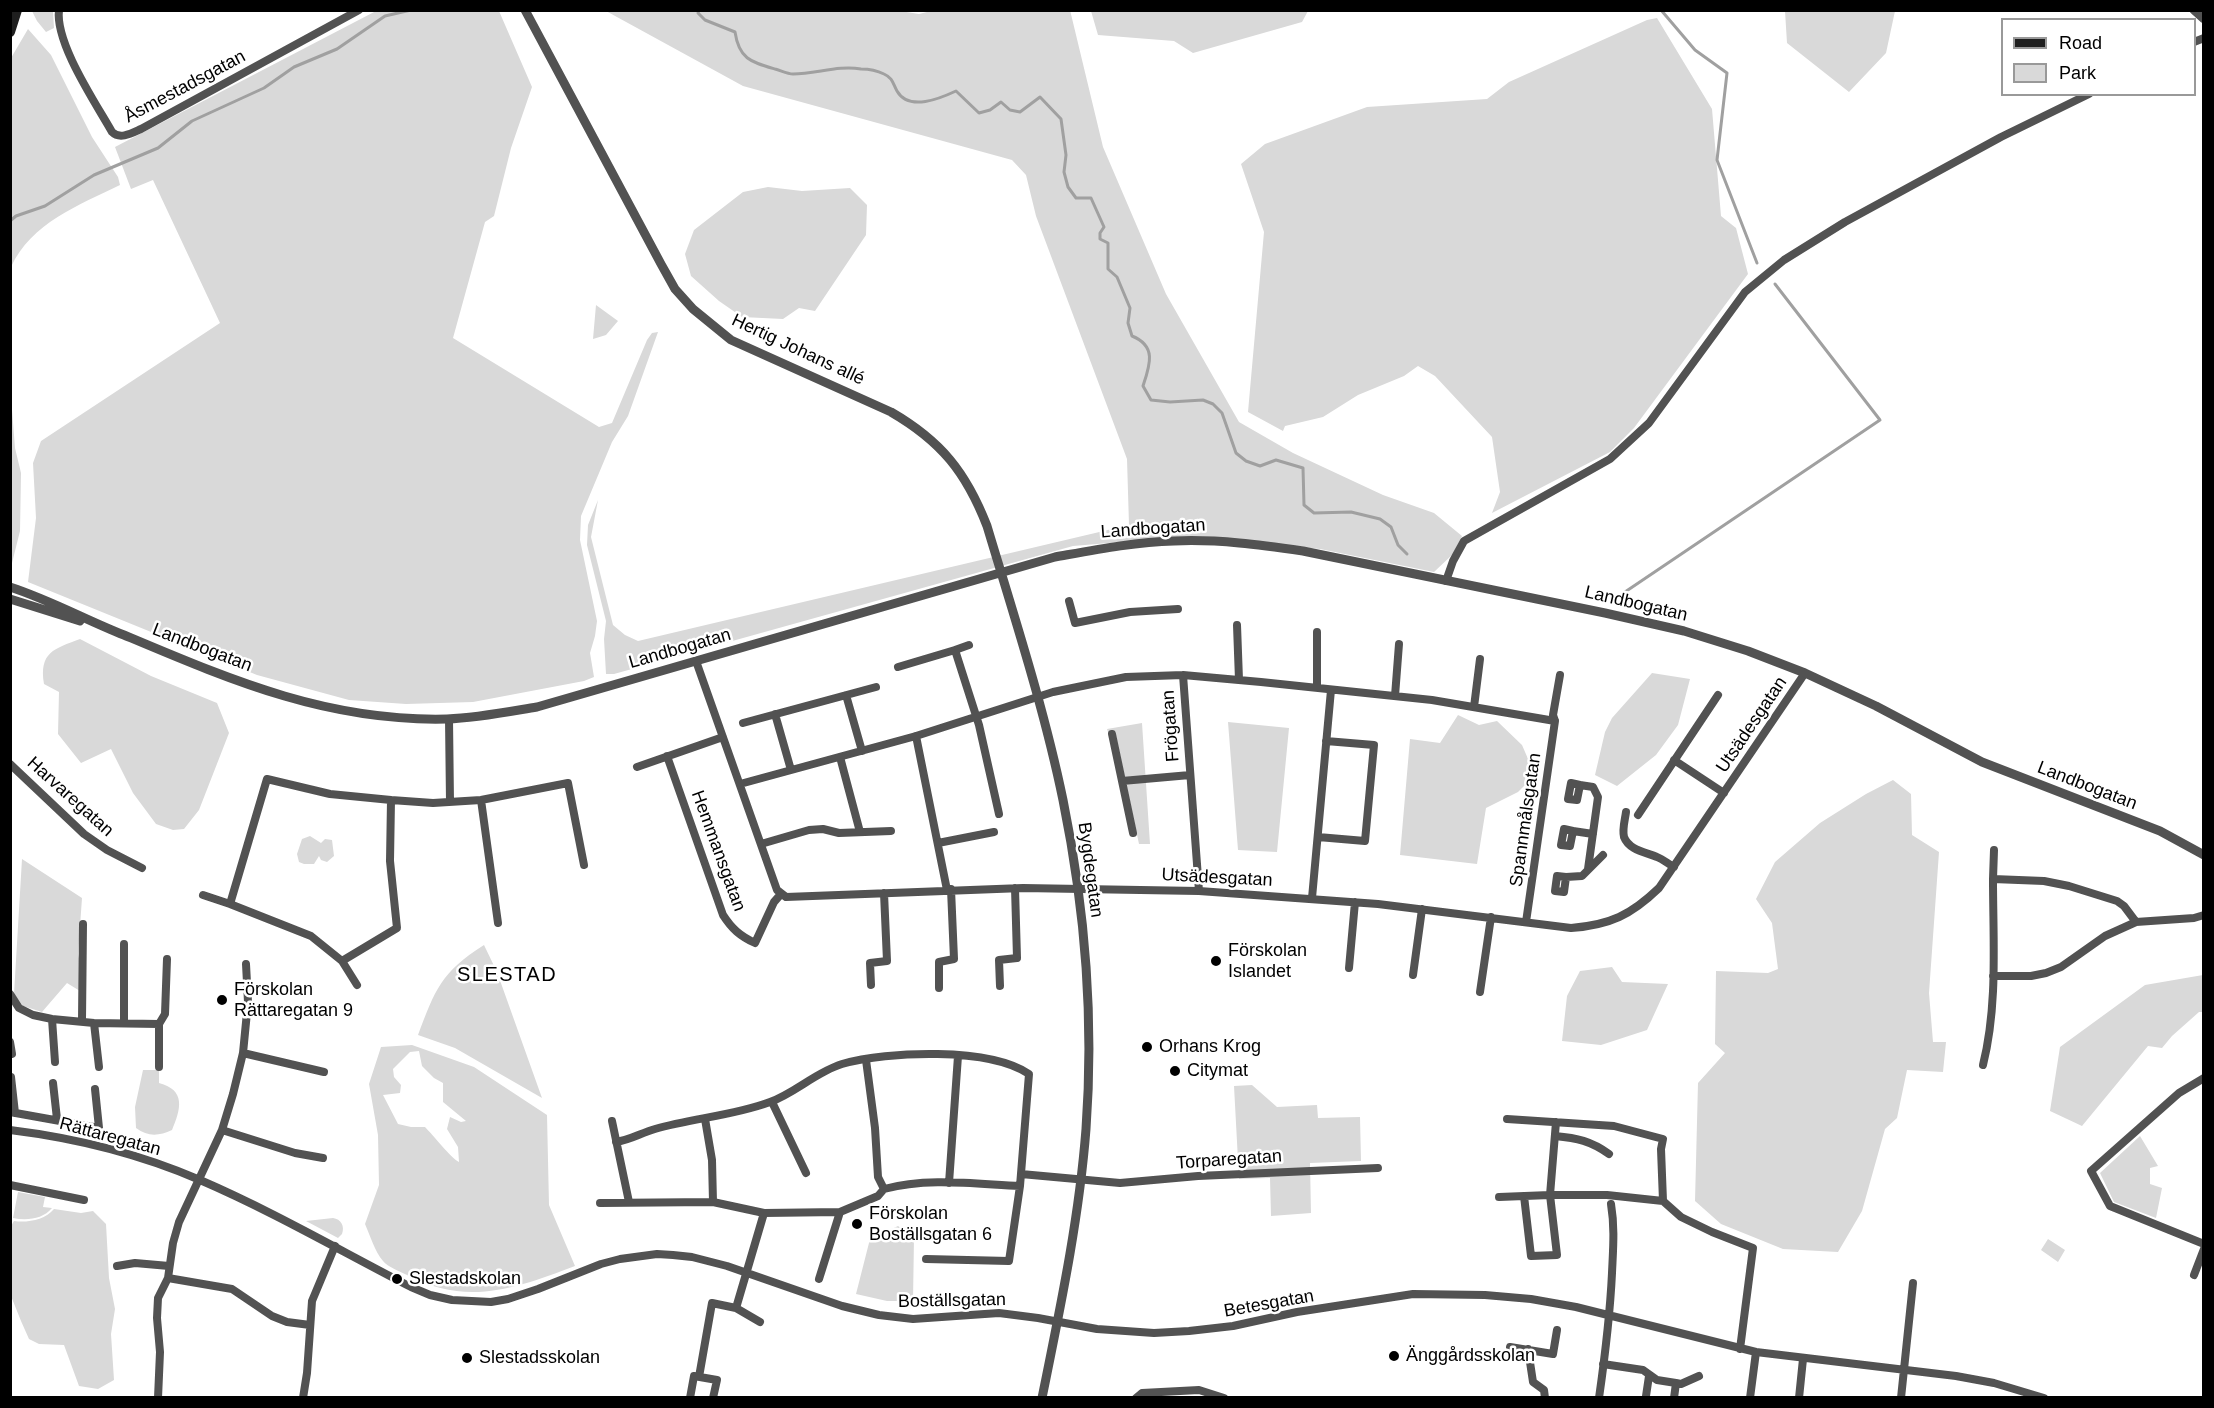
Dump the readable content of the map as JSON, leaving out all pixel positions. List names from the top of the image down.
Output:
{
  "streets": {
    "street": [
      "Åsmestadsgatan",
      "Hertig Johans allé",
      "Landbogatan",
      "Utsädesgatan",
      "Frögatan",
      "Harvaregatan",
      "Spannmålsgatan",
      "Hemmansgatan",
      "Bygdegatan",
      "Rättaregatan",
      "Torparegatan",
      "Boställsgatan",
      "Betesgatan"
    ]
  },
  "crossings": [
    ["Hertig Johans allé", "Landbogatan"],
    ["Hertig Johans allé", "Bygdegatan"],
    ["Landbogatan", "Utsädesgatan"],
    ["Landbogatan", "Bygdegatan"],
    ["Utsädesgatan", "Frögatan"],
    ["Utsädesgatan", "Spannmålsgatan"],
    ["Utsädesgatan", "Bygdegatan"],
    ["Bygdegatan", "Torparegatan"],
    ["Bygdegatan", "Boställsgatan"],
    ["Bygdegatan", "Betesgatan"],
    ["Rättaregatan", "Boställsgatan"],
    ["Boställsgatan", "Betesgatan"]
  ],
  "districts": ["SLESTAD"],
  "places": [
    "Förskolan Islandet",
    "Förskolan Rättaregatan 9",
    "Orhans Krog",
    "Citymat",
    "Förskolan Boställsgatan 6",
    "Slestadskolan",
    "Änggårdsskolan",
    "Slestadsskolan"
  ],
  "legend": ["Road", "Park"]
}
